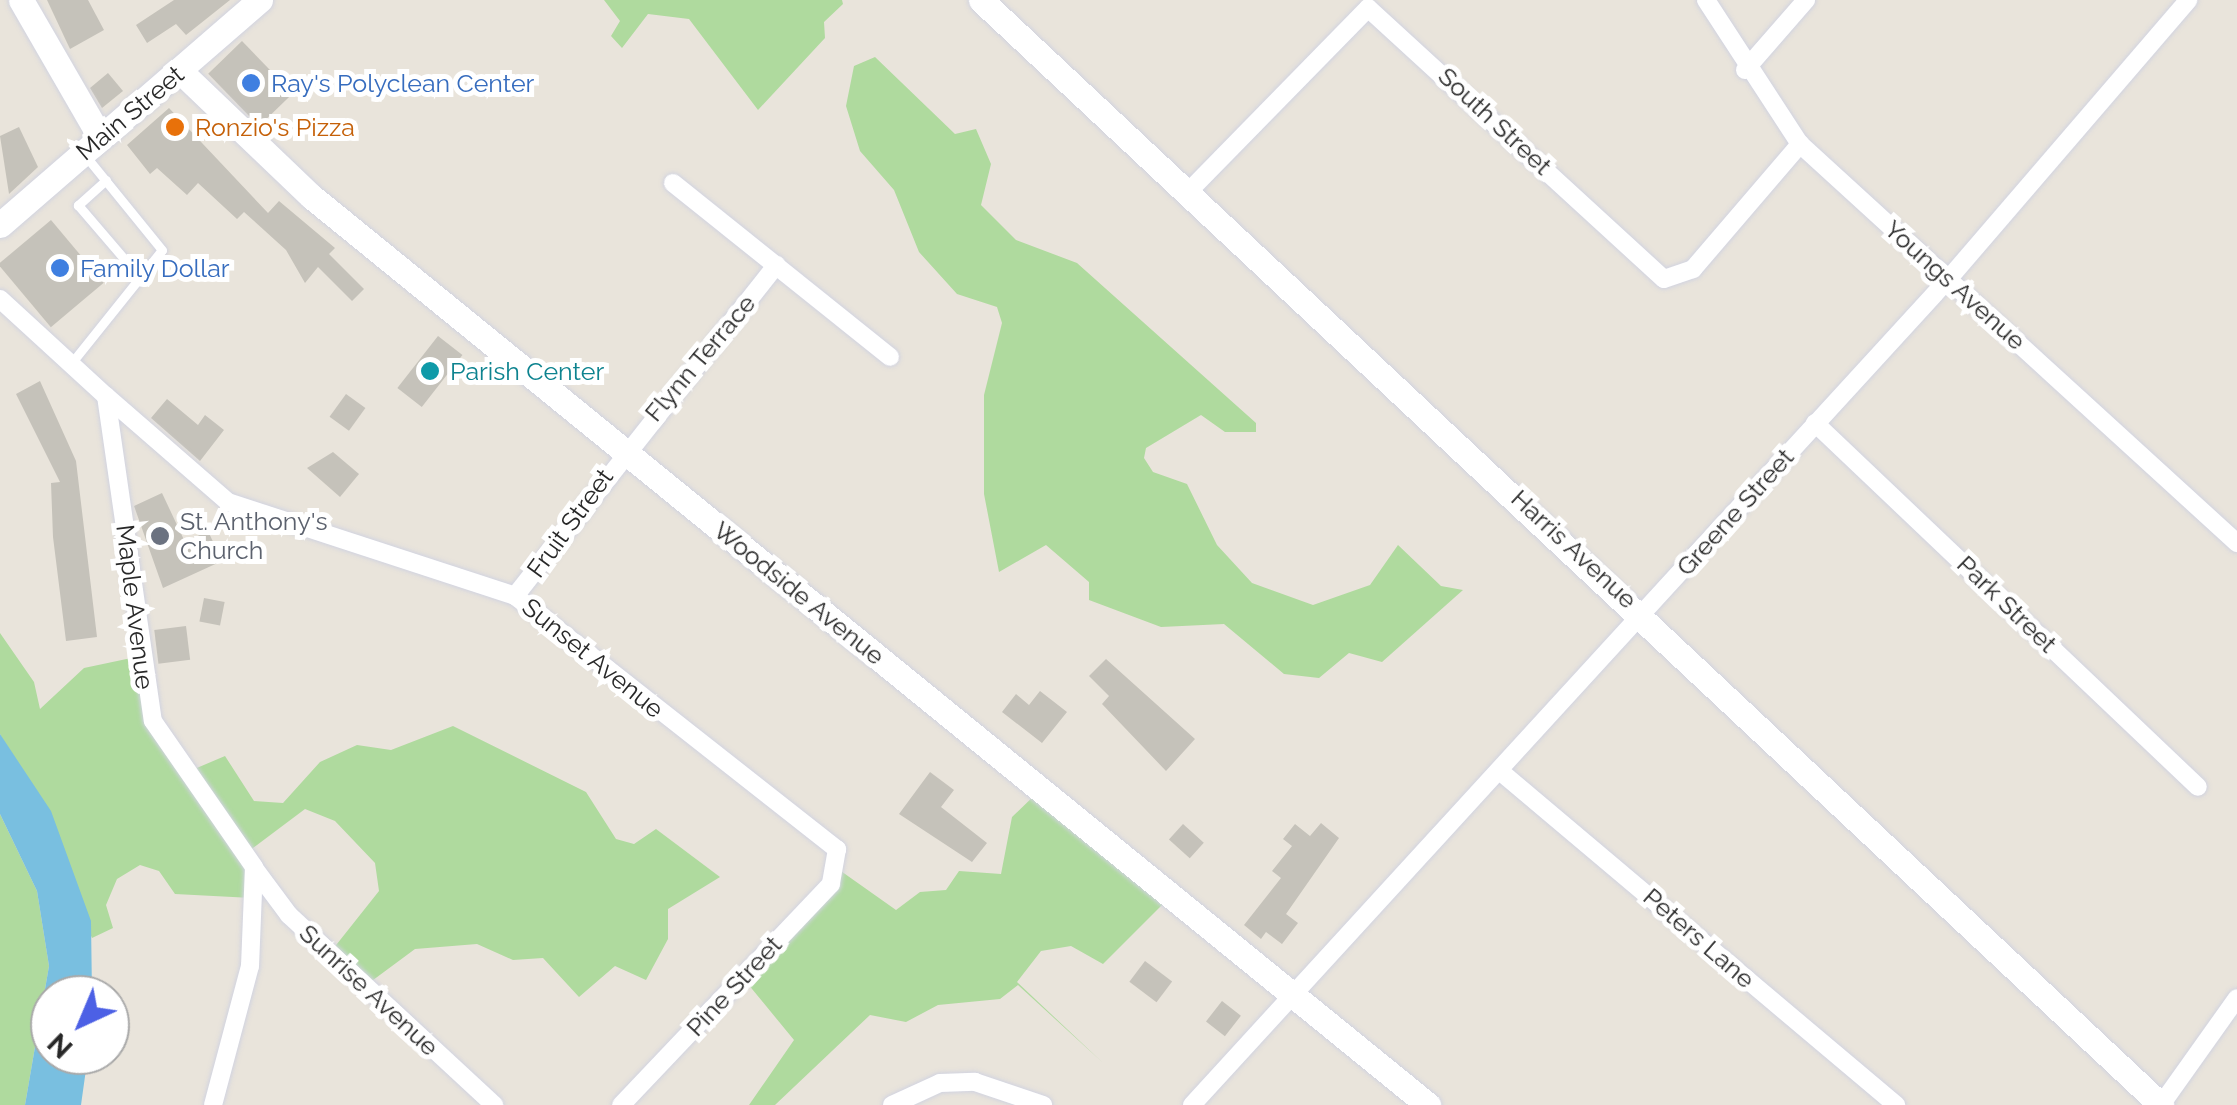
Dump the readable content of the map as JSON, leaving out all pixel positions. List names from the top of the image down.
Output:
{
  "streets": {
    "street": [
      "Main Street",
      "South Street",
      "Youngs Avenue",
      "Flynn Terrace",
      "Greene Street",
      "Fruit Street",
      "Harris Avenue",
      "Woodside Avenue",
      "Park Street",
      "Maple Avenue",
      "Sunset Avenue",
      "Peters Lane",
      "Pine Street",
      "Sunrise Avenue"
    ]
  },
  "crossings": [
    ["Main Street", "Woodside Avenue"],
    ["South Street", "Youngs Avenue"],
    ["South Street", "Harris Avenue"],
    ["Youngs Avenue", "Greene Street"],
    ["Flynn Terrace", "Fruit Street"],
    ["Flynn Terrace", "Woodside Avenue"],
    ["Greene Street", "Harris Avenue"],
    ["Greene Street", "Woodside Avenue"],
    ["Greene Street", "Park Street"],
    ["Greene Street", "Peters Lane"],
    ["Fruit Street", "Woodside Avenue"],
    ["Fruit Street", "Sunset Avenue"],
    ["Maple Avenue", "Sunset Avenue"],
    ["Maple Avenue", "Sunrise Avenue"],
    ["Sunset Avenue", "Pine Street"]
  ],
  "places": [
    "Ray's Polyclean Center",
    "Ronzio's Pizza",
    "Family Dollar",
    "Parish Center",
    "St. Anthony's Church"
  ],
  "north": "bottom left"
}
